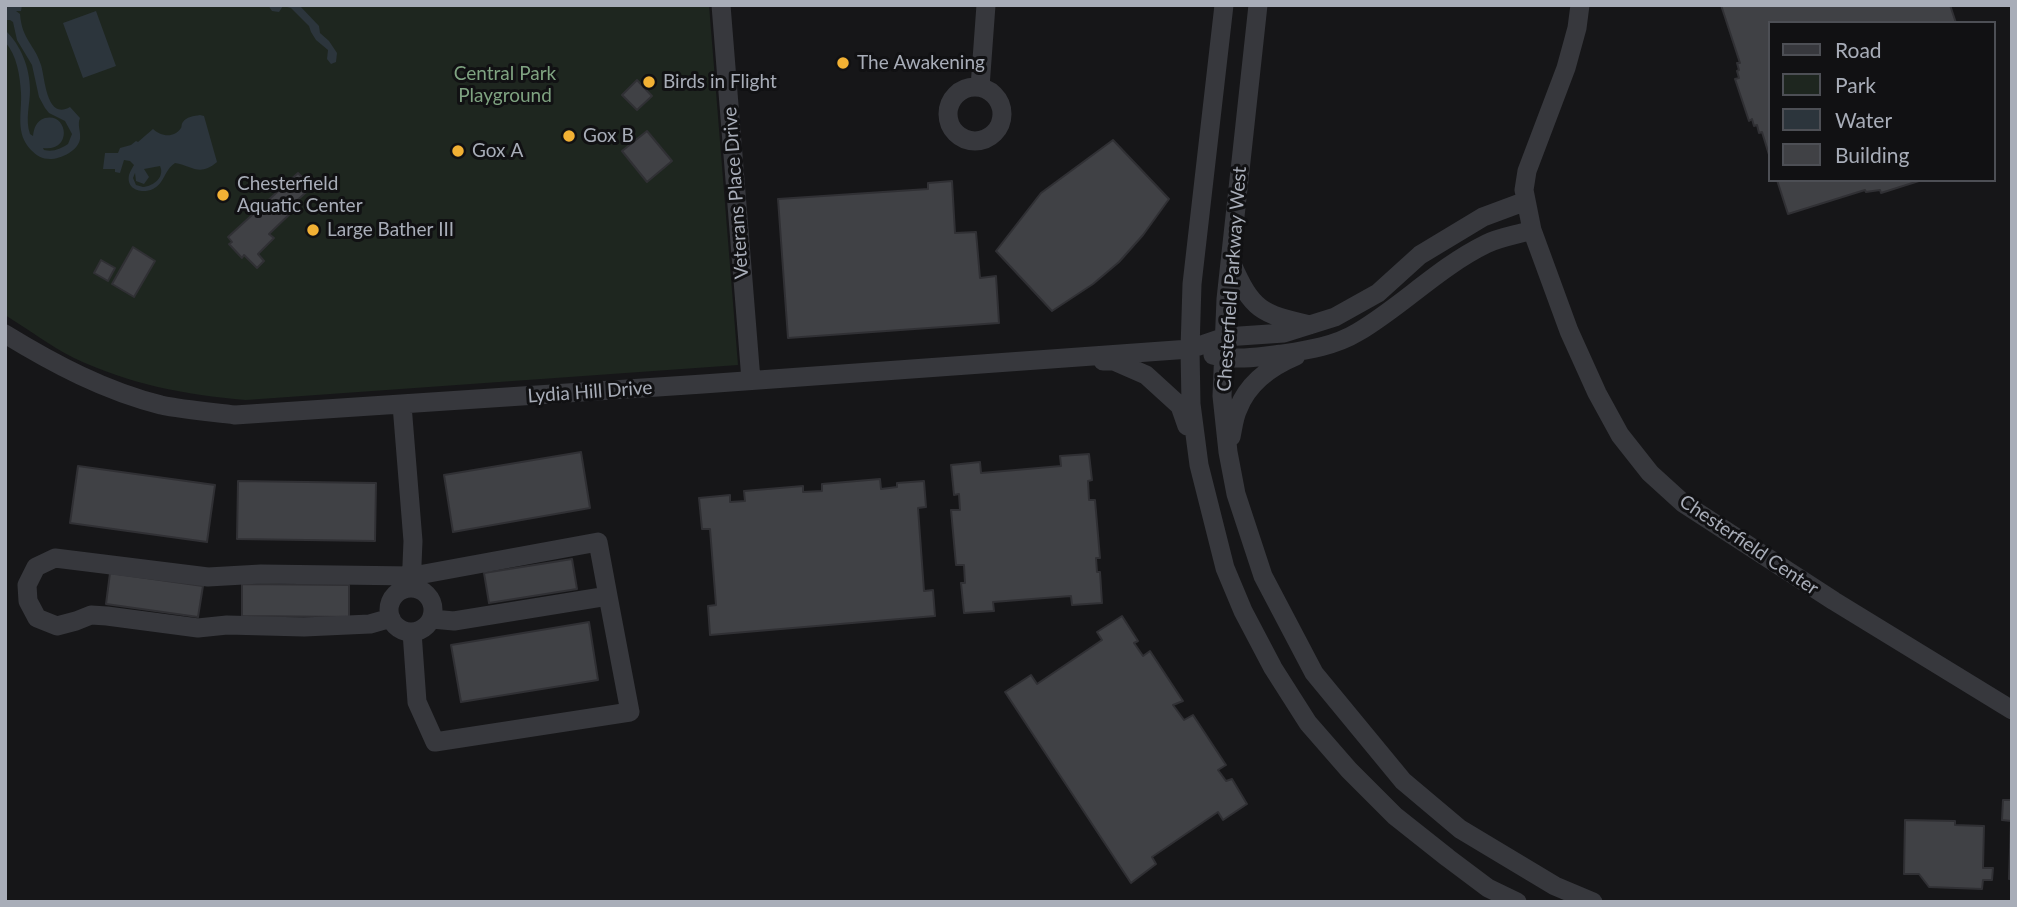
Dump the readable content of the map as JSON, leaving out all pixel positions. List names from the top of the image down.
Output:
{
  "streets": {
    "street": [
      "Veterans Place Drive",
      "Chesterfield Parkway West",
      "Lydia Hill Drive",
      "Chesterfield Center"
    ]
  },
  "crossings": [
    ["Veterans Place Drive", "Lydia Hill Drive"],
    ["Chesterfield Parkway West", "Lydia Hill Drive"]
  ],
  "parks": ["Central Park Playground"],
  "places": [
    "The Awakening",
    "Birds in Flight",
    "Gox B",
    "Gox A",
    "Chesterfield Aquatic Center",
    "Large Bather III"
  ],
  "legend": [
    "Road",
    "Park",
    "Water",
    "Building"
  ]
}
